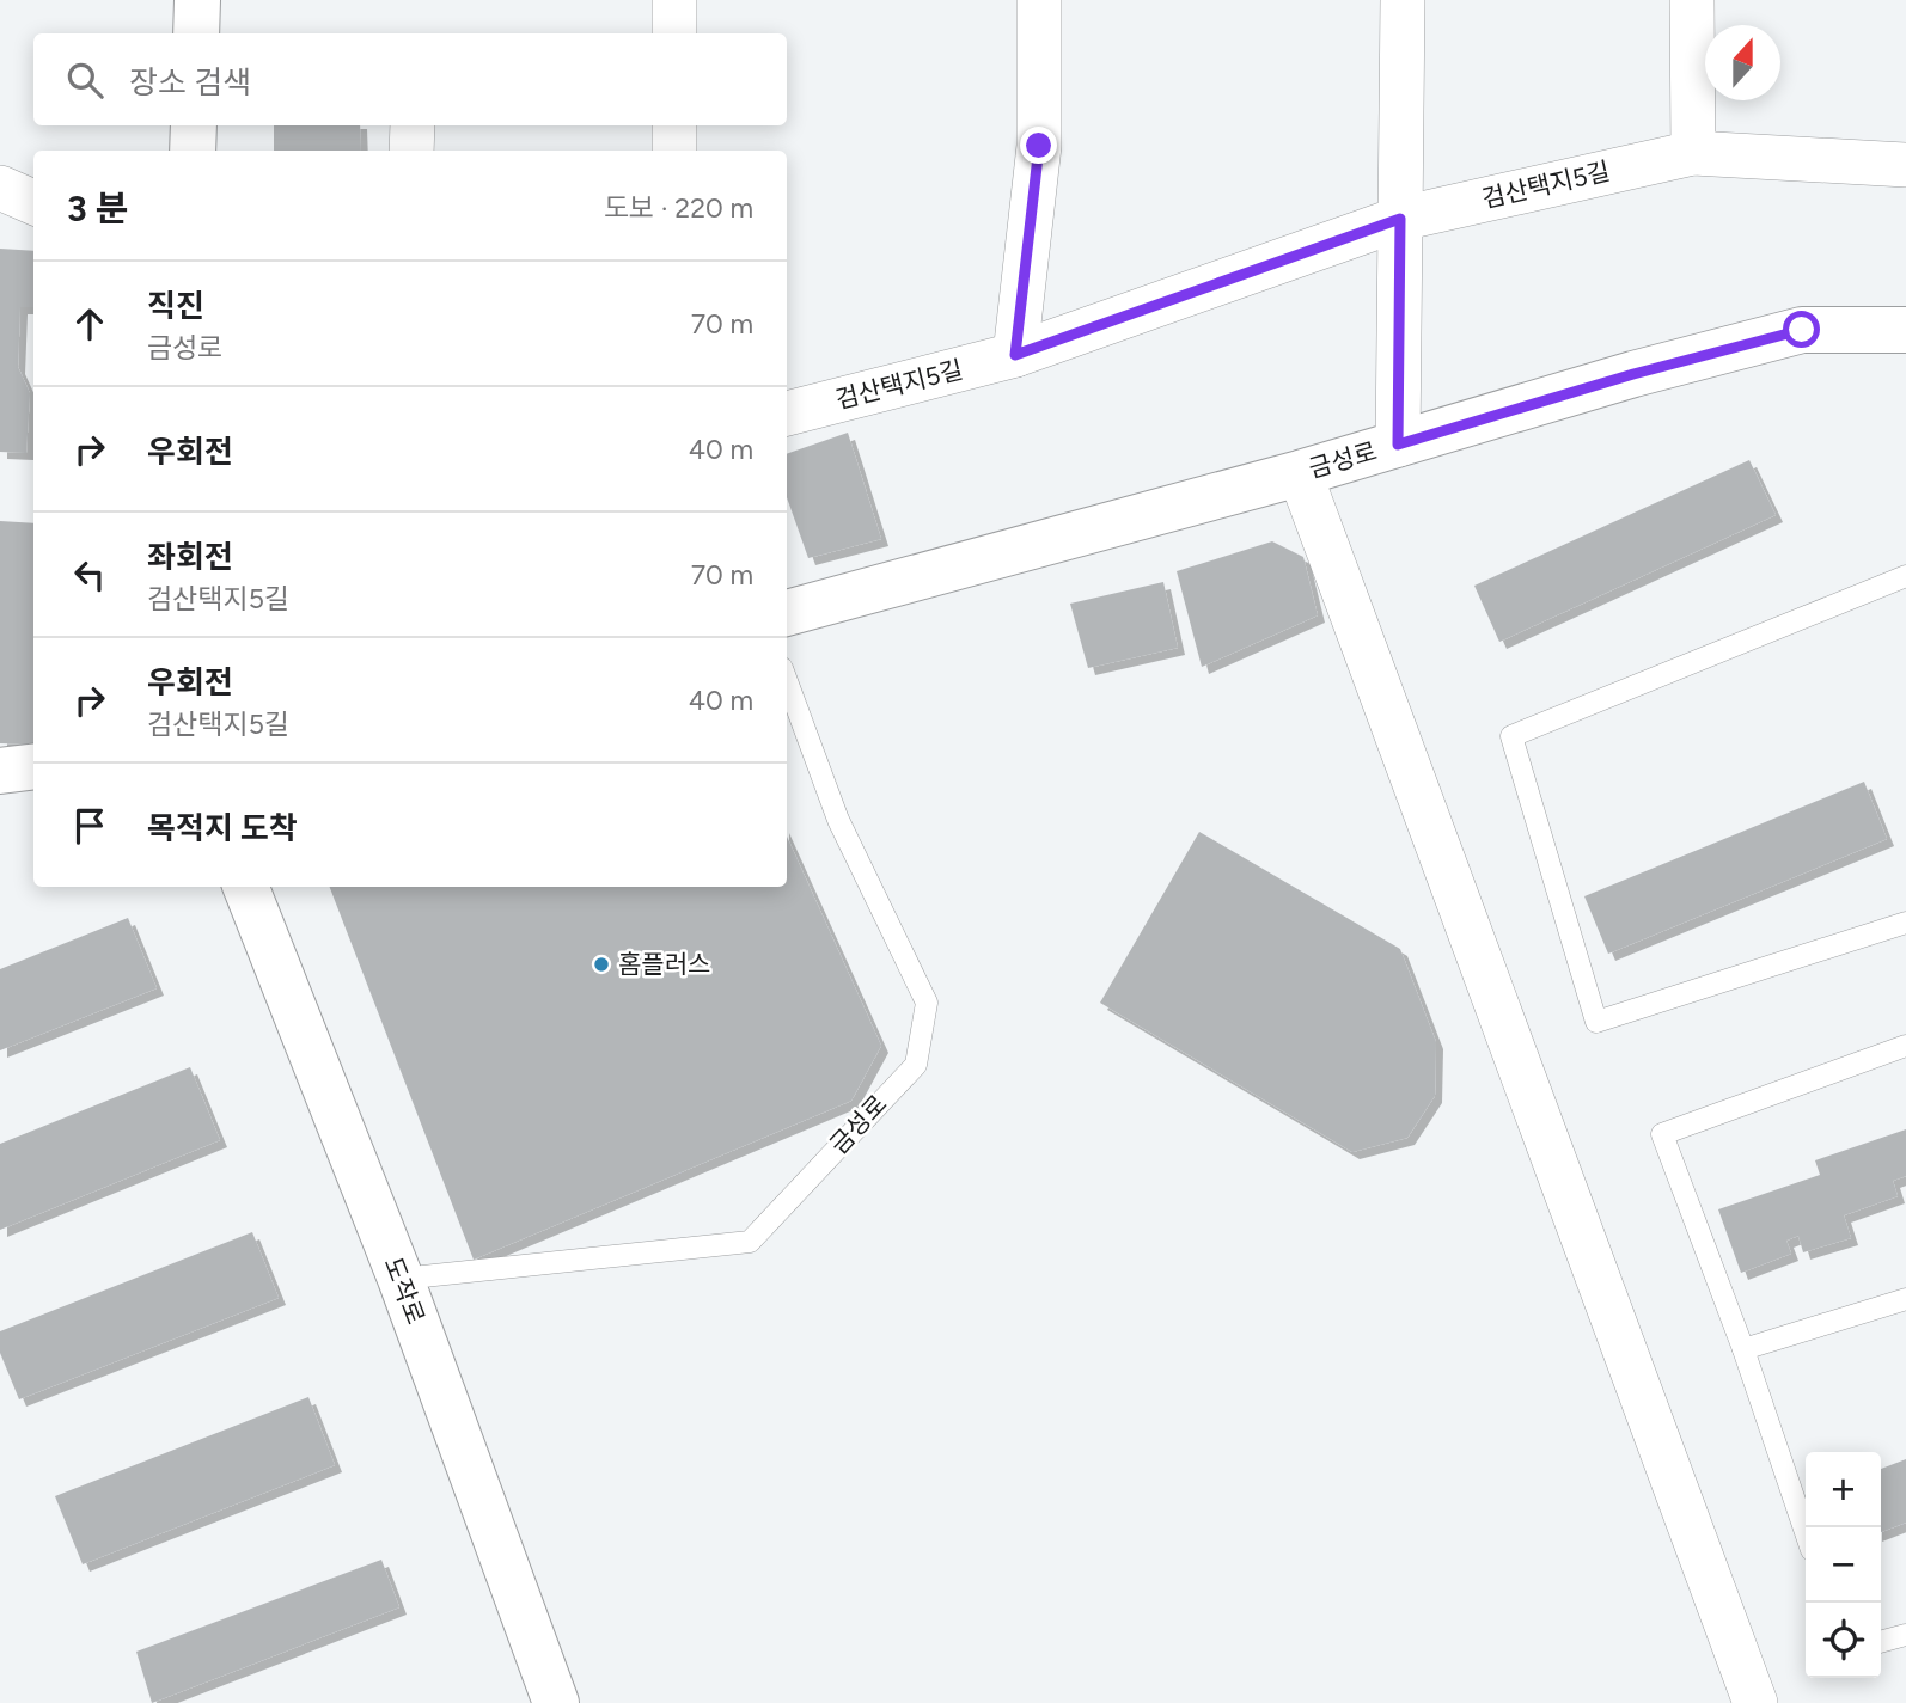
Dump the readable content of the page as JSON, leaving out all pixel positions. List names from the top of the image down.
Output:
{
  "streets": {
    "street": ["검산택지5길", "금성로", "도작로"]
  },
  "crossings": [
    ["금성로", "도작로"]
  ],
  "places": ["홈플러스"],
  "north": "top",
  "page": {
    "search": "장소 검색",
    "heading": ["3 분", "도보 · 220 m"],
    "list": [
      ["직진", "금성로", "70 m"],
      ["우회전", "40 m"],
      ["좌회전", "검산택지5길", "70 m"],
      ["우회전", "검산택지5길", "40 m"],
      "목적지 도착"
    ],
    "map_buttons": ["+", "−"]
  }
}
